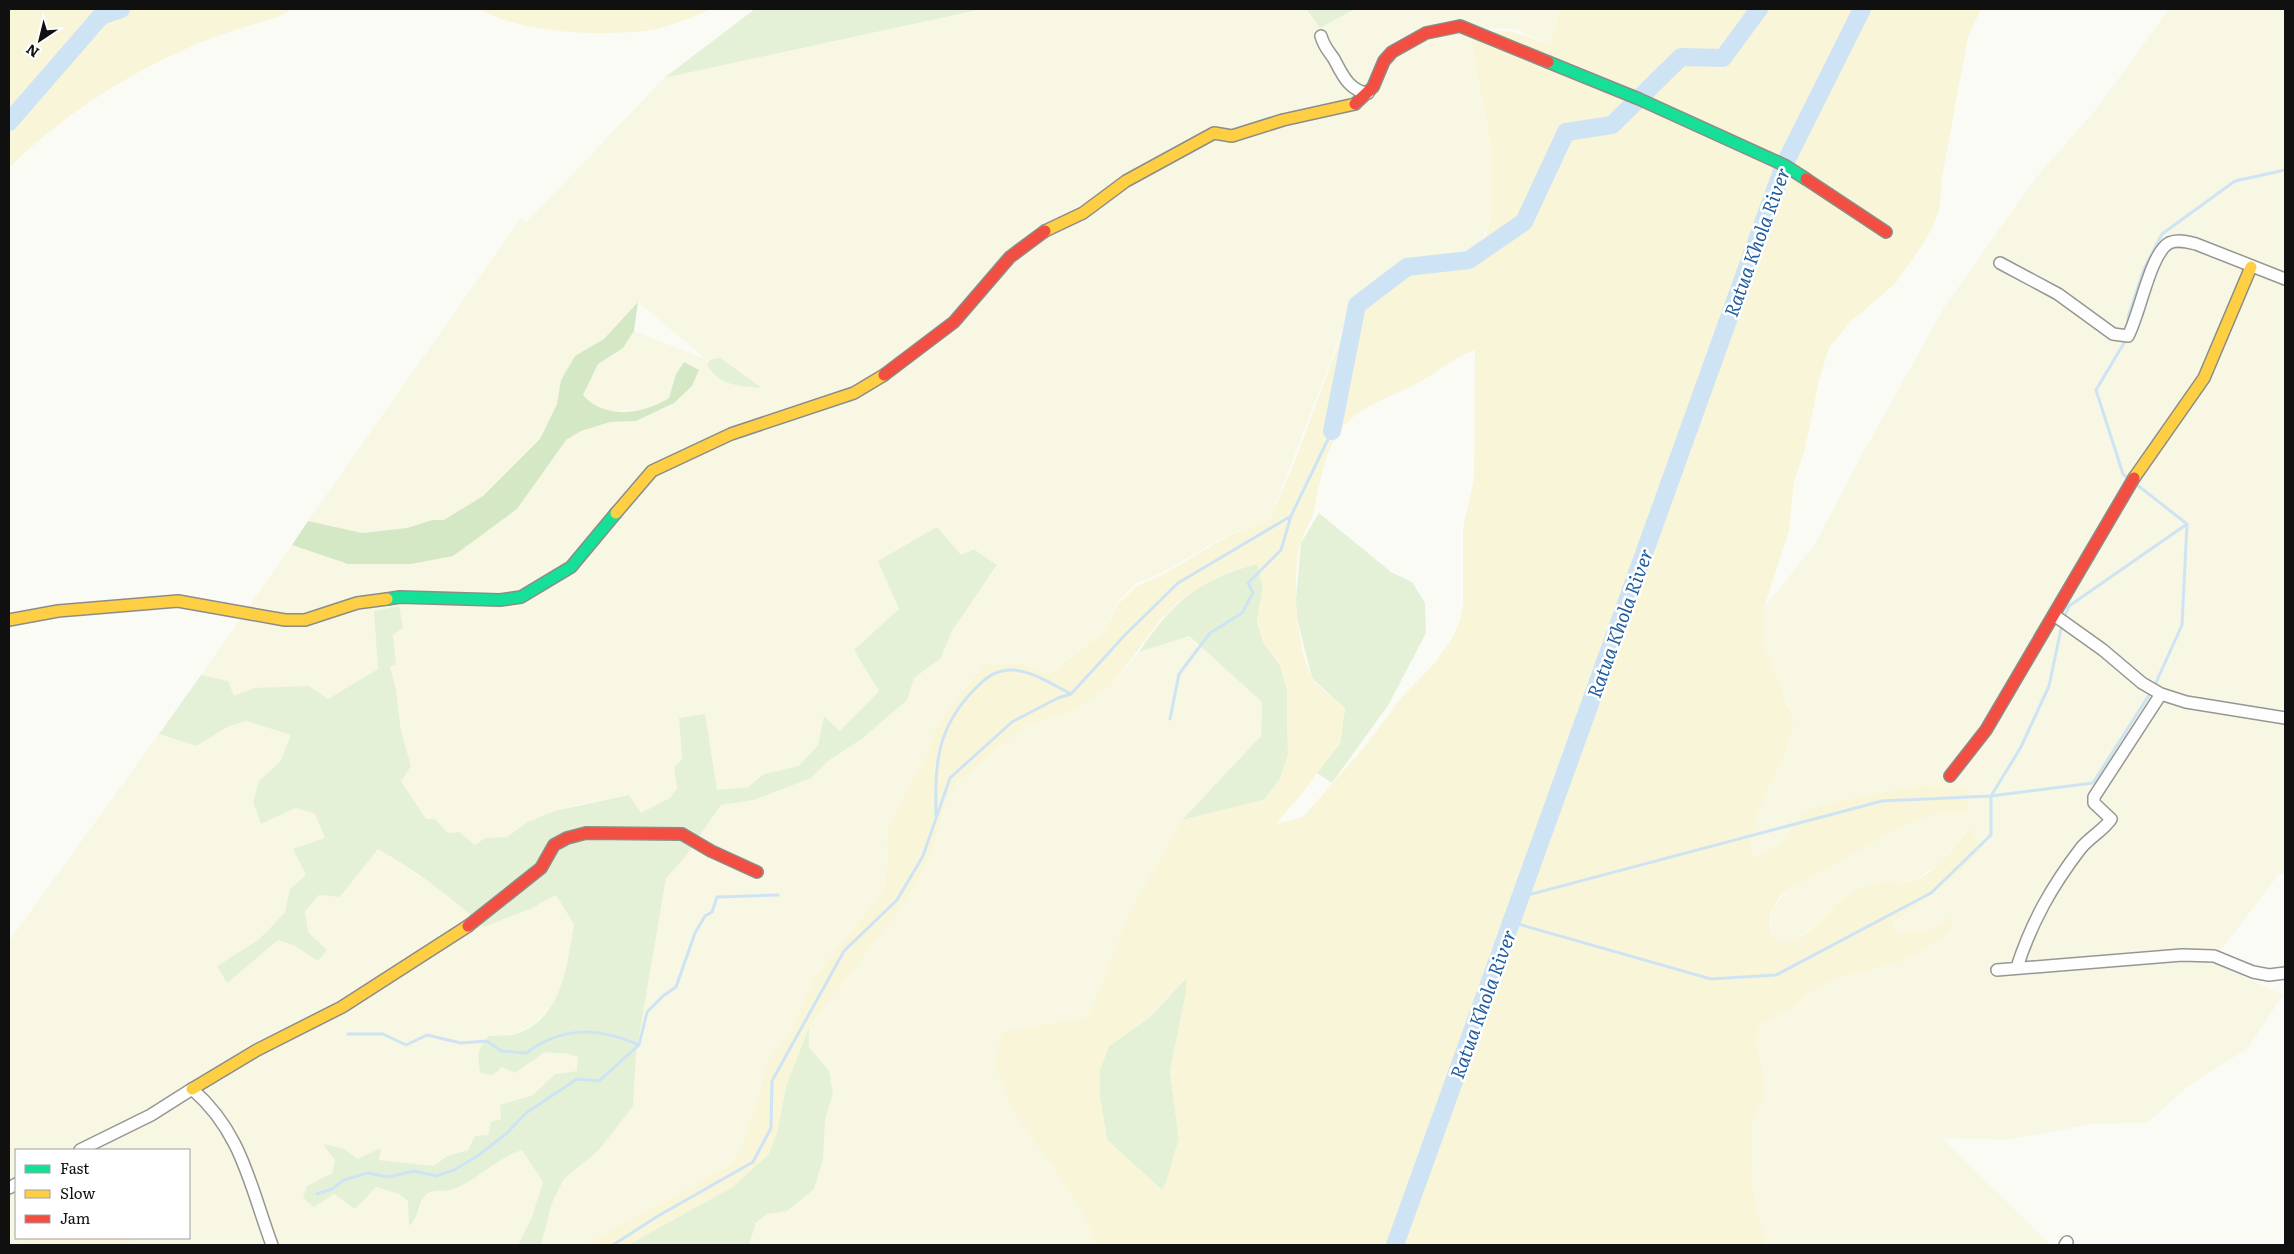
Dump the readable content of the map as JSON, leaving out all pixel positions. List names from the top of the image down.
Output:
{
  "water": ["Ratua Khola River"],
  "legend": ["Fast", "Slow", "Jam"],
  "north": "bottom left"
}
